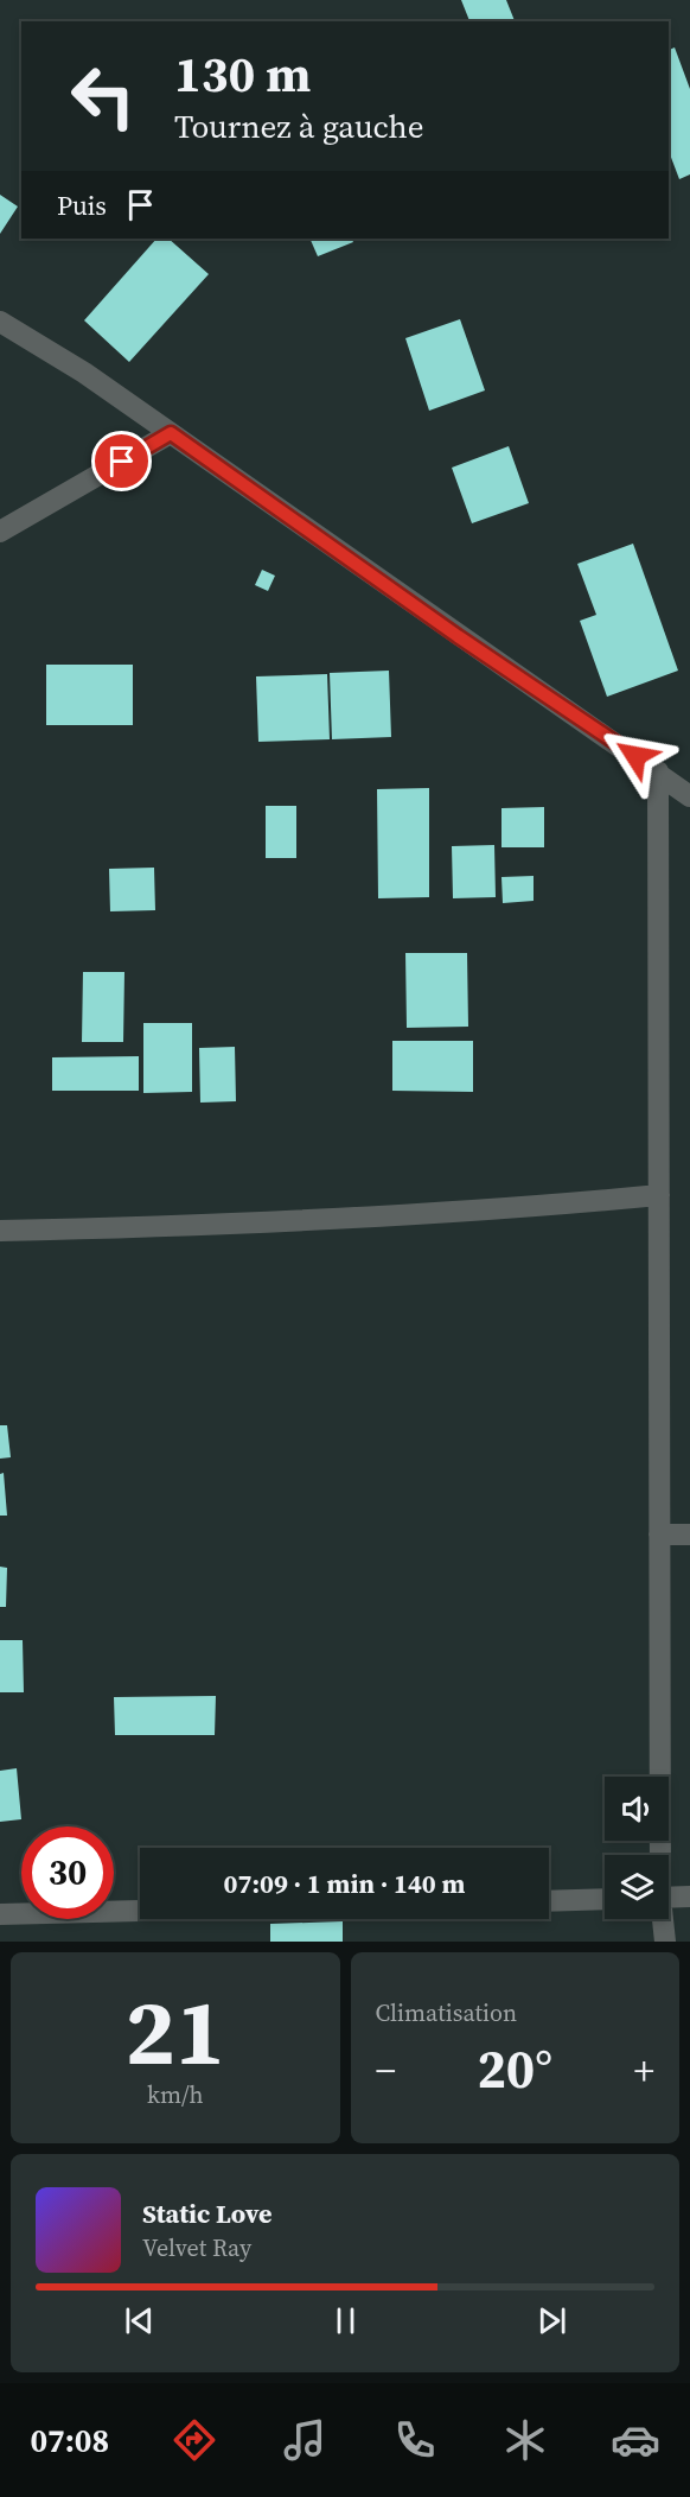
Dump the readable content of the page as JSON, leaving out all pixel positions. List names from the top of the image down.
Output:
{
  "page": {
    "turn": ["130 m", "Tournez à gauche"],
    "then": "Puis",
    "limit": "30",
    "trip": "07:09 · 1 min · 140 m",
    "tile": [
      ["21", "km/h"],
      "Climatisation"
    ],
    "heat": ["−", "20°", "+"],
    "song": ["Static Love", "Velvet Ray"],
    "tabs": "07:08"
  }
}
